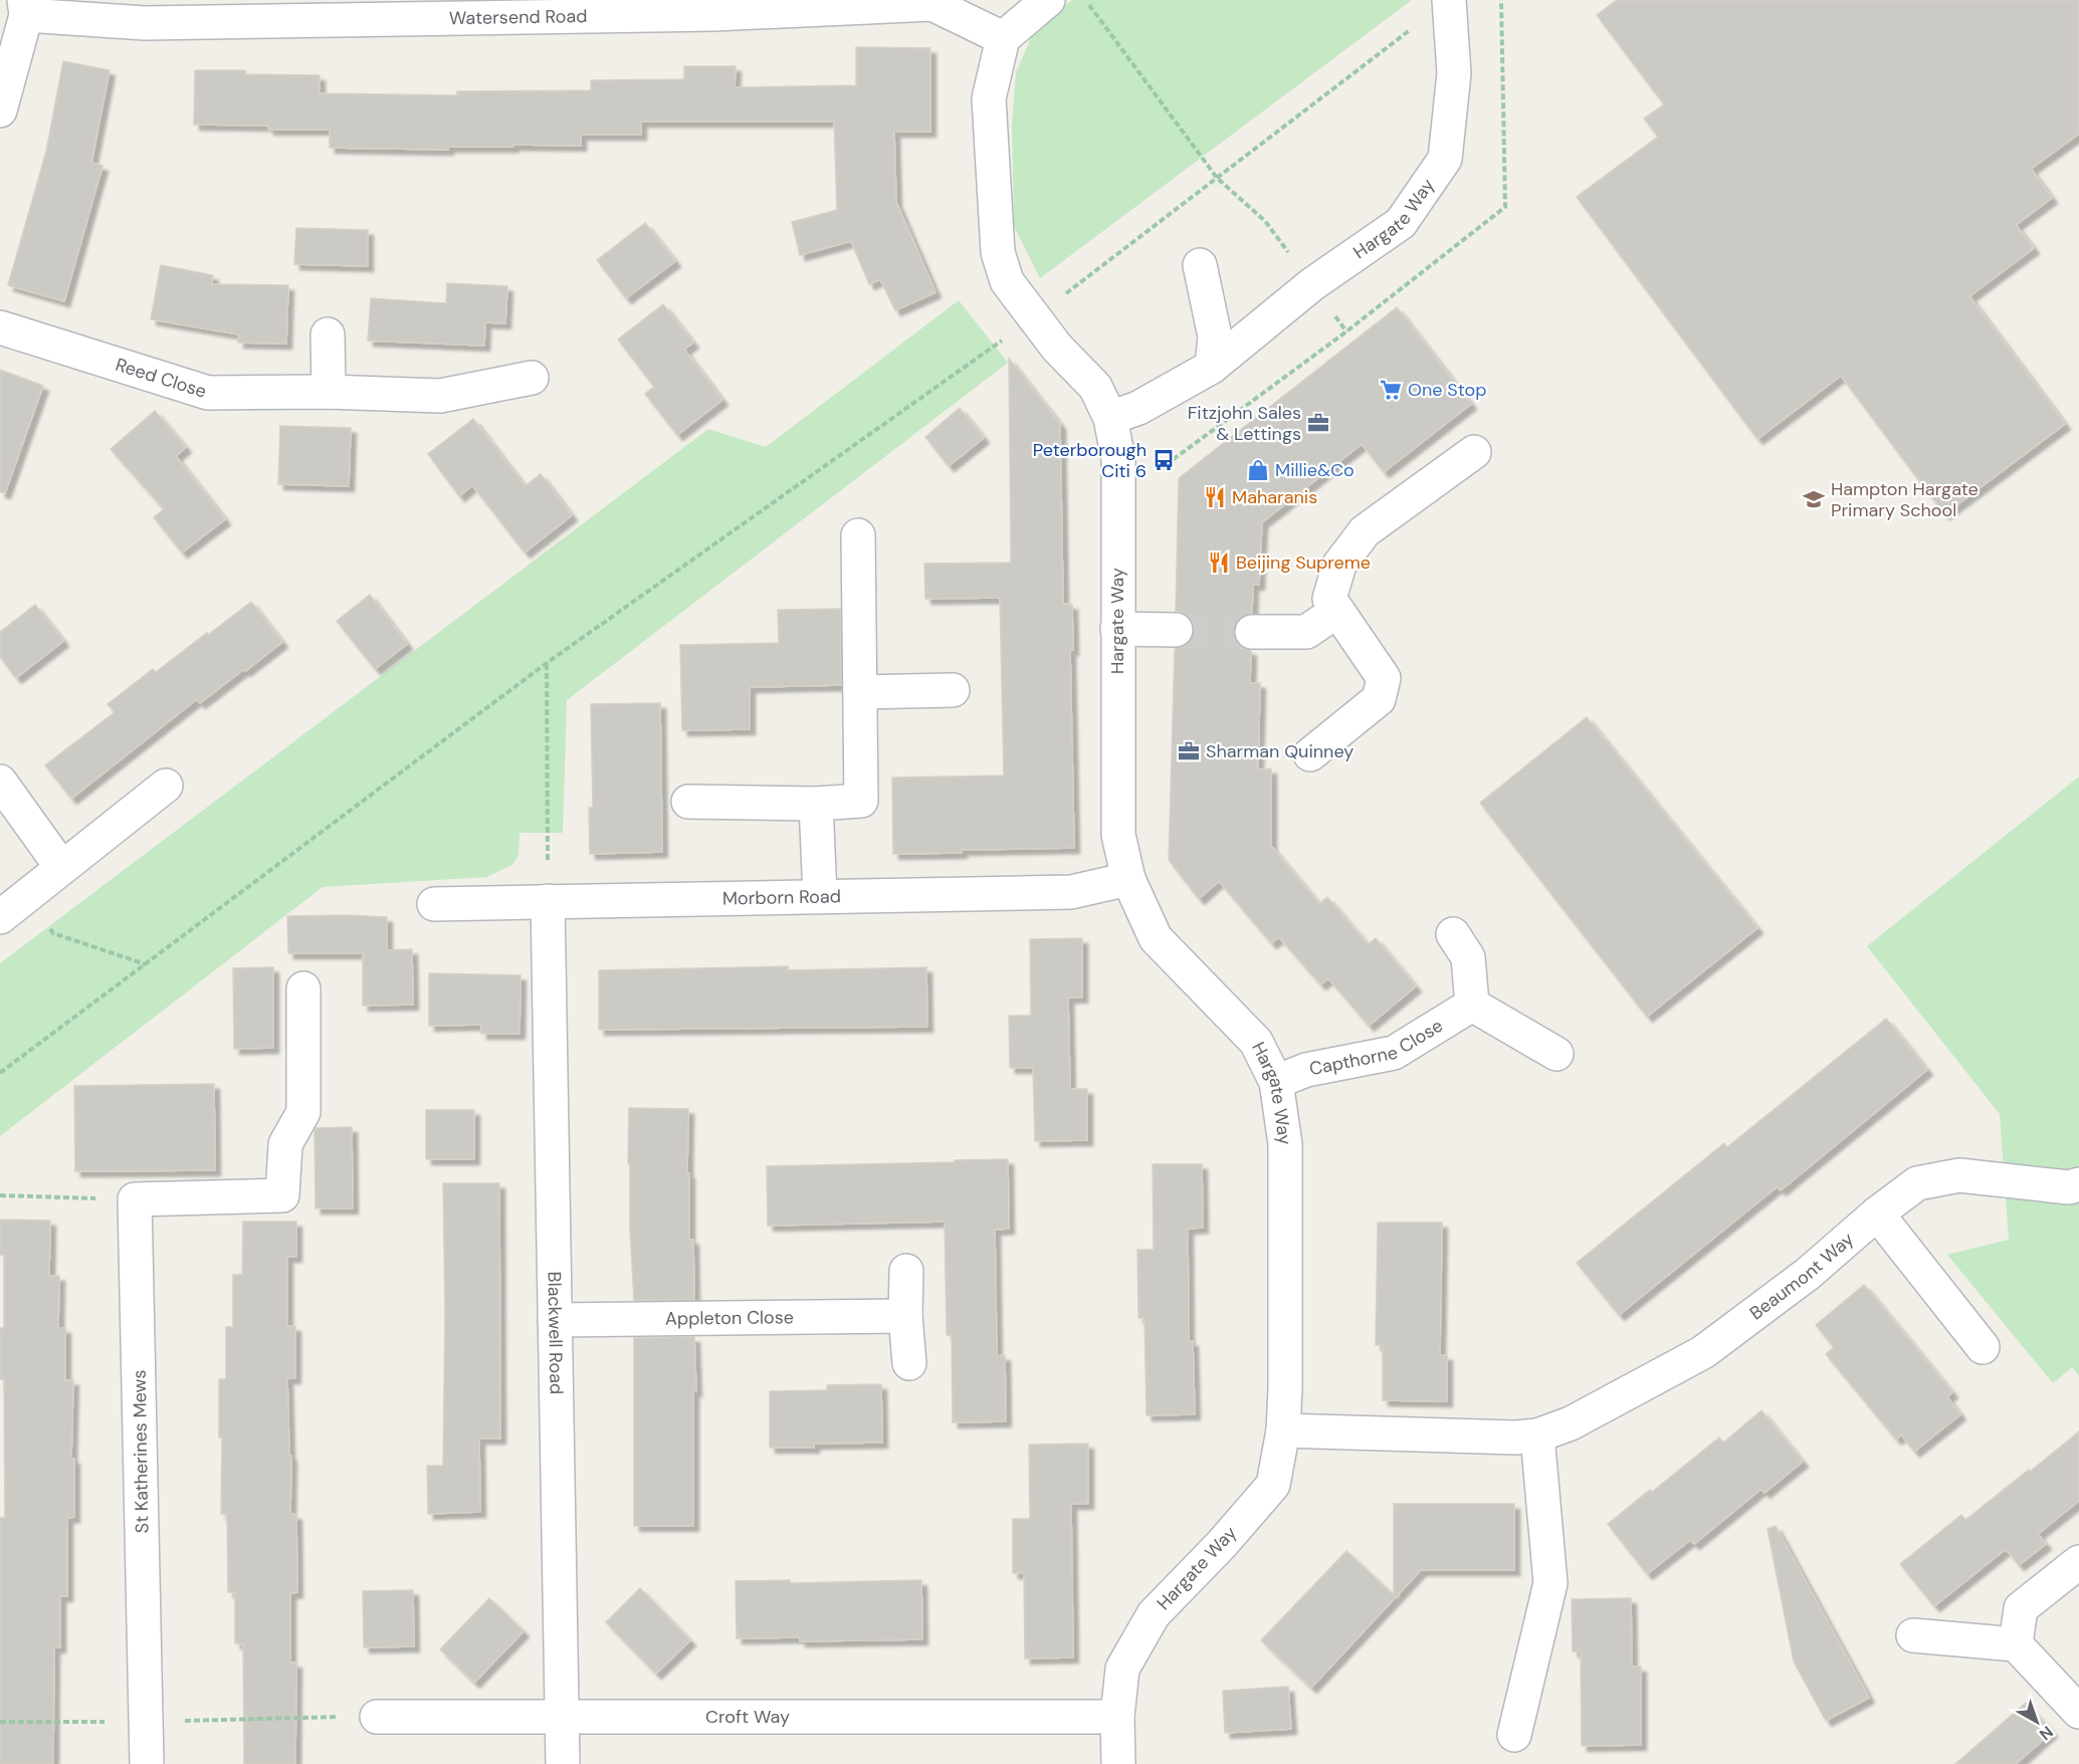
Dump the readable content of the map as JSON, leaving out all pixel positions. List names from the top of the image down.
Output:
{
  "streets": {
    "street": [
      "Watersend Road",
      "Hargate Way",
      "Reed Close",
      "Morborn Road",
      "Capthorne Close",
      "Beaumont Way",
      "Appleton Close",
      "Blackwell Road",
      "St Katherines Mews",
      "Croft Way"
    ]
  },
  "crossings": [
    ["Watersend Road", "Hargate Way"],
    ["Hargate Way", "Morborn Road"],
    ["Hargate Way", "Capthorne Close"],
    ["Hargate Way", "Beaumont Way"],
    ["Hargate Way", "Croft Way"],
    ["Morborn Road", "Blackwell Road"],
    ["Appleton Close", "Blackwell Road"],
    ["Blackwell Road", "Croft Way"]
  ],
  "places": {
    "supermarket": ["One Stop"],
    "office": ["Fitzjohn Sales & Lettings", "Sharman Quinney"],
    "bus stop": ["Peterborough Citi 6"],
    "shop": ["Millie&Co"],
    "restaurant": ["Maharanis", "Beijing Supreme"],
    "school or university": ["Hampton Hargate Primary School"]
  },
  "north": "bottom right"
}
